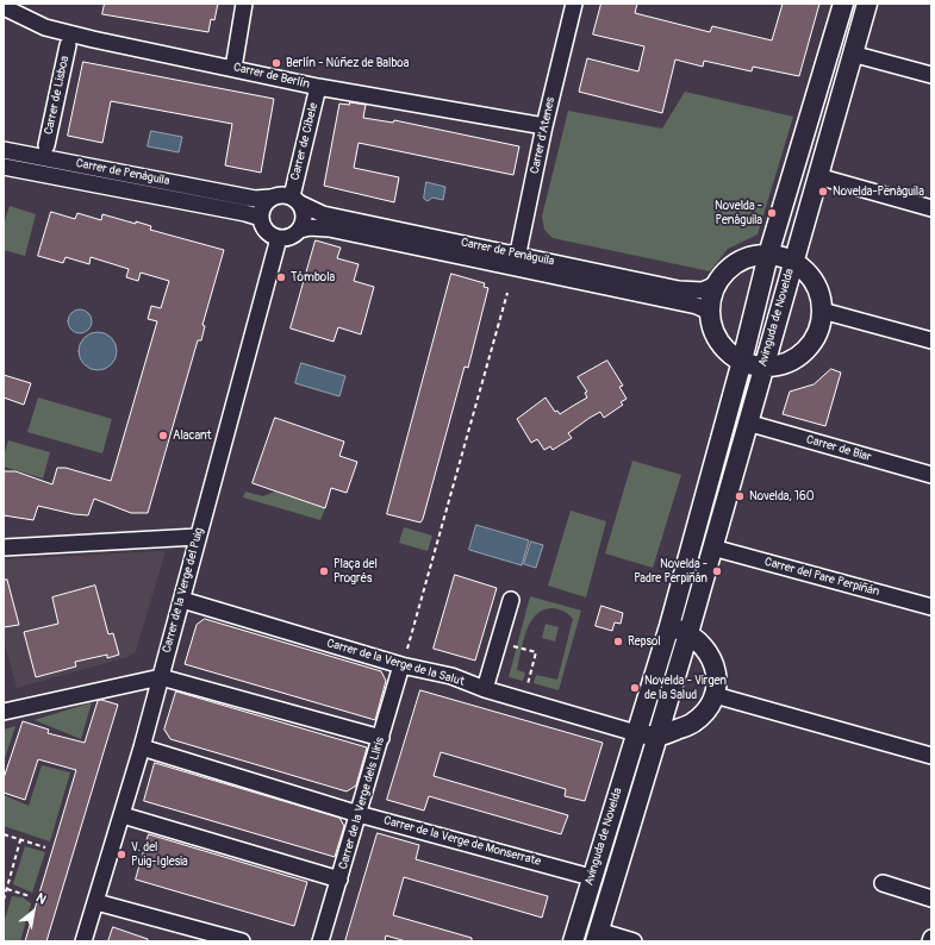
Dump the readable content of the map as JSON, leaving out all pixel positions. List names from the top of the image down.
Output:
{
  "streets": {
    "main road": ["Avinguda de Novelda"],
    "street": [
      "Carrer de Berlín",
      "Carrer de Lisboa",
      "Carrer d'Atenes",
      "Carrer de Cíbele",
      "Carrer de Penàguila",
      "Carrer de Biar",
      "Carrer del Pare Perpiñán",
      "Carrer de la Verge del Puig",
      "Carrer de la Verge de la Salut",
      "Carrer de la Verge dels Lliris",
      "Carrer de la Verge de Monserrate"
    ]
  },
  "crossings": [
    ["Carrer de Berlín", "Carrer d'Atenes"],
    ["Carrer de Berlín", "Carrer de Cíbele"],
    ["Carrer d'Atenes", "Carrer de Penàguila"],
    ["Carrer de Cíbele", "Carrer de Penàguila"],
    ["Carrer de Cíbele", "Carrer de la Verge del Puig"],
    ["Carrer de Penàguila", "Carrer de la Verge del Puig"],
    ["Avinguda de Novelda", "Carrer de Biar"],
    ["Avinguda de Novelda", "Carrer del Pare Perpiñán"],
    ["Avinguda de Novelda", "Carrer de la Verge de la Salut"],
    ["Avinguda de Novelda", "Carrer de la Verge de Monserrate"],
    ["Carrer de la Verge del Puig", "Carrer de la Verge de la Salut"],
    ["Carrer de la Verge del Puig", "Carrer de la Verge de Monserrate"],
    ["Carrer de la Verge de la Salut", "Carrer de la Verge dels Lliris"],
    ["Carrer de la Verge dels Lliris", "Carrer de la Verge de Monserrate"]
  ],
  "places": [
    "Berlín - Núñez de Balboa",
    "Novelda-Penàguila",
    "Novelda - Penáguila",
    "Tómbola",
    "Alacant",
    "Novelda, 160",
    "Plaça del Progrés",
    "Novelda - Padre Perpiñán",
    "Repsol",
    "Novelda - Virgen de la Salud",
    "V. del Puig-Iglesia"
  ],
  "north": "top right"
}
